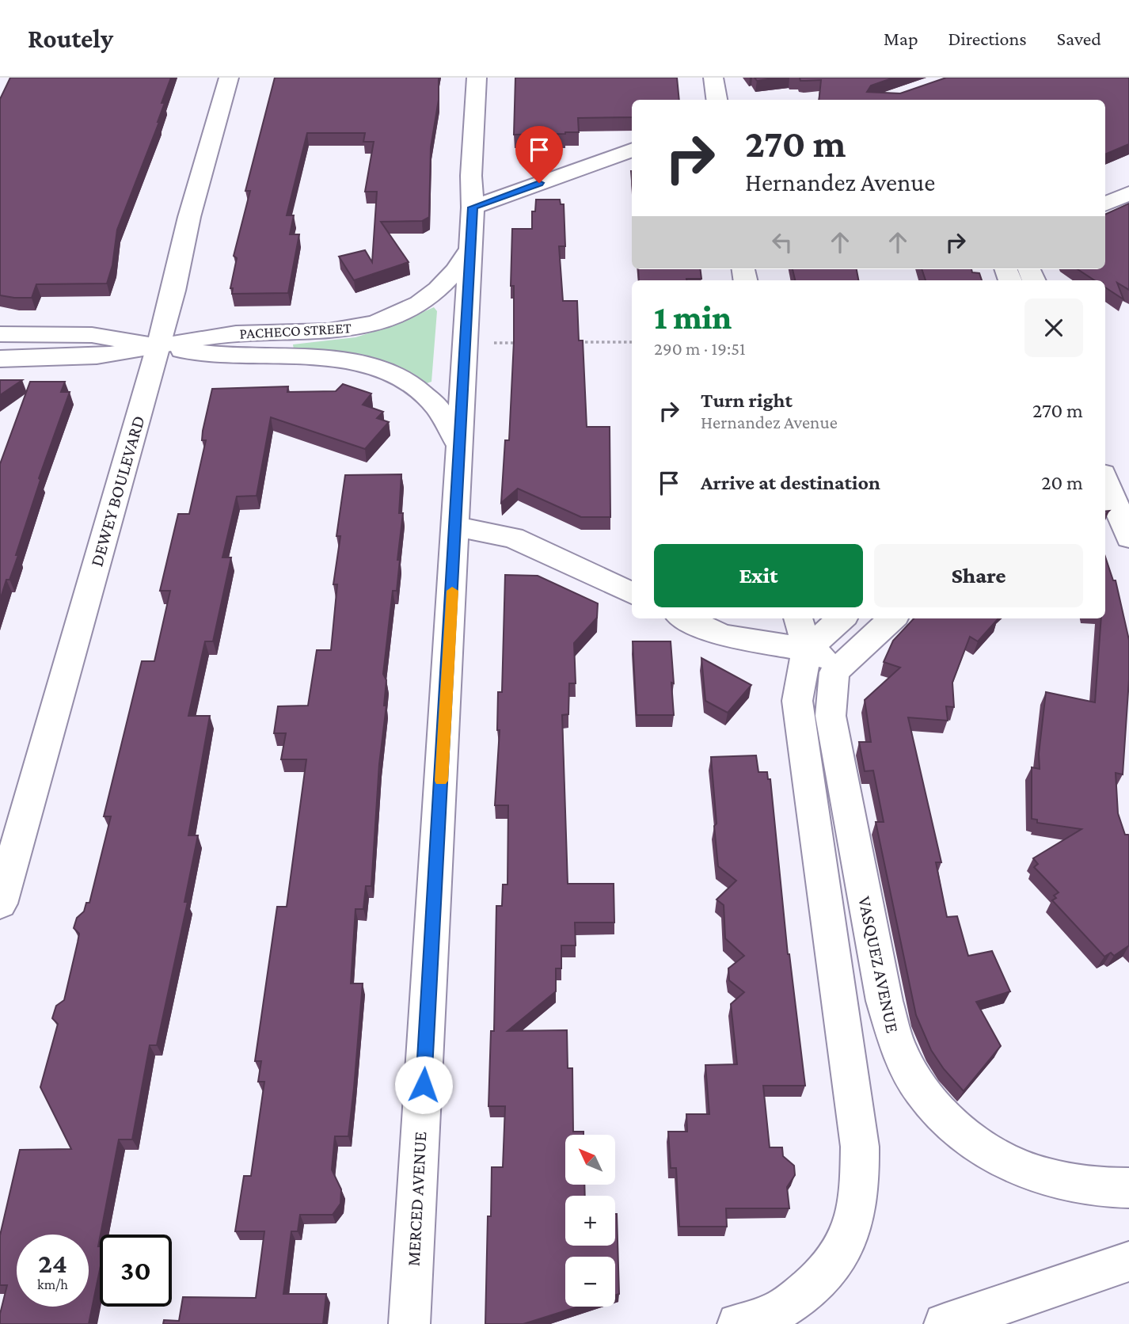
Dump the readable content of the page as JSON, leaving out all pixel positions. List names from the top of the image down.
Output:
{
  "streets": {
    "street": [
      "PACHECO STREET",
      "DEWEY BOULEVARD",
      "VASQUEZ AVENUE",
      "MERCED AVENUE"
    ]
  },
  "crossings": [
    ["PACHECO STREET", "DEWEY BOULEVARD"],
    ["PACHECO STREET", "MERCED AVENUE"]
  ],
  "north": "top left",
  "page": {
    "header": "Routely",
    "nav": ["Map", "Directions", "Saved"],
    "turn": ["270 m", "Hernandez Avenue"],
    "heading": ["1 min", "290 m · 19:51"],
    "list": [
      {
        "name": "Turn right",
        "note": "Hernandez Avenue",
        "value": "270 m"
      },
      {
        "name": "Arrive at destination",
        "value": "20 m"
      }
    ],
    "buttons": ["Exit", "Share"],
    "map_buttons": ["+", "−"],
    "speed": "24 km/h",
    "limit": "30"
  }
}
